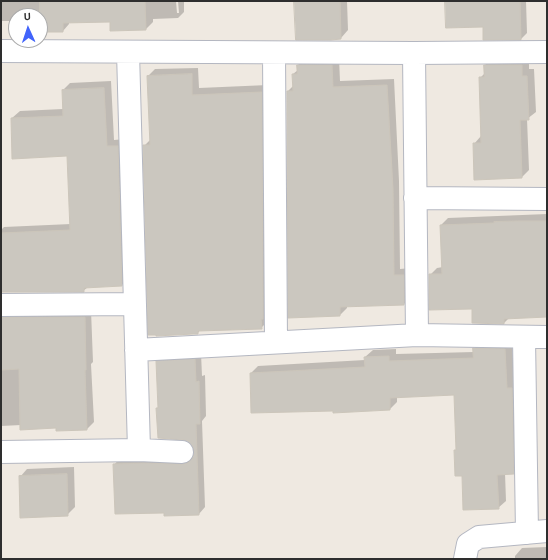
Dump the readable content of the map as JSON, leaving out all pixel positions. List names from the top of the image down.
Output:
{
  "north": "top"
}
